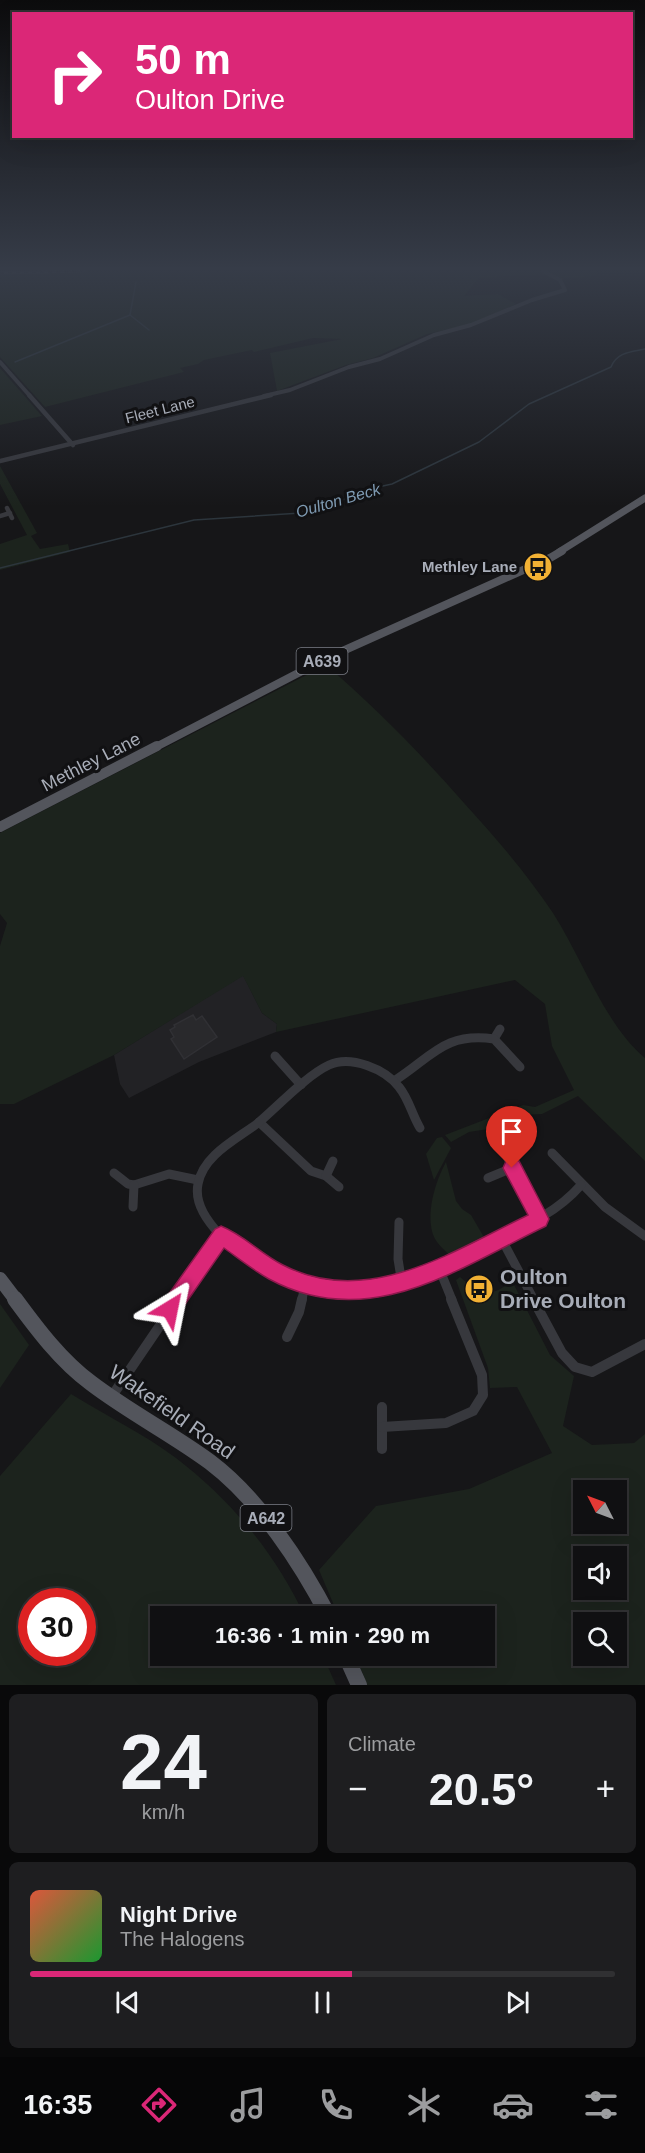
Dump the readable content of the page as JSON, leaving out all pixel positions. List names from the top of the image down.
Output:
{
  "streets": {
    "main road": [
      "A639",
      "Methley Lane",
      "Wakefield Road",
      "A642"
    ],
    "street": ["Fleet Lane"]
  },
  "water": ["Oulton Beck"],
  "places": {
    "bus stop": ["Methley Lane", "Oulton Drive Oulton"]
  },
  "north": "top left",
  "page": {
    "turn": ["50 m", "Oulton Drive"],
    "limit": "30",
    "trip": "16:36 · 1 min · 290 m",
    "tile": [
      ["24", "km/h"],
      "Climate"
    ],
    "heat": ["−", "20.5°", "+"],
    "song": ["Night Drive", "The Halogens"],
    "tabs": "16:35"
  }
}
